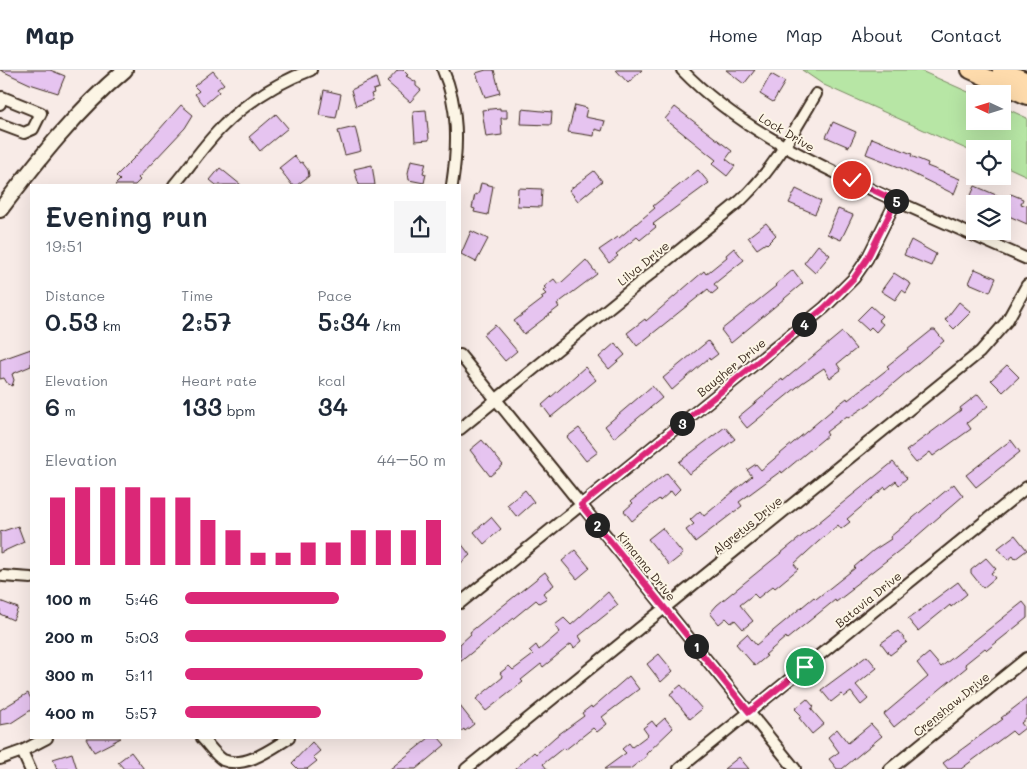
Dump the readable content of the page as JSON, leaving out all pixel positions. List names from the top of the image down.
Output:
{
  "streets": {
    "street": [
      "Lock Drive",
      "Lilva Drive",
      "Baugher Drive",
      "Algretus Drive",
      "Kimanna Drive",
      "Batavia Drive",
      "Crenshaw Drive"
    ]
  },
  "crossings": [
    ["Lock Drive", "Lilva Drive"],
    ["Lock Drive", "Baugher Drive"],
    ["Lilva Drive", "Kimanna Drive"],
    ["Baugher Drive", "Kimanna Drive"],
    ["Algretus Drive", "Kimanna Drive"],
    ["Kimanna Drive", "Batavia Drive"]
  ],
  "north": "left",
  "page": {
    "header": "Map",
    "nav": [
      "Home",
      "Map",
      "About",
      "Contact"
    ],
    "heading": ["Evening run", "19:51"],
    "pins": [
      "5",
      "4",
      "3",
      "2",
      "1"
    ],
    "stats": [
      ["Distance", "0.53 km"],
      ["Time", "2:57"],
      ["Pace", "5:34 /km"],
      ["Elevation", "6 m"],
      ["Heart rate", "133 bpm"],
      ["kcal", "34"]
    ],
    "chart": ["Elevation", "44–50 m"],
    "list": [
      {
        "name": "100 m",
        "note": "5:46"
      },
      {
        "name": "200 m",
        "note": "5:03"
      },
      {
        "name": "300 m",
        "note": "5:11"
      },
      {
        "name": "400 m",
        "note": "5:57"
      }
    ]
  }
}
